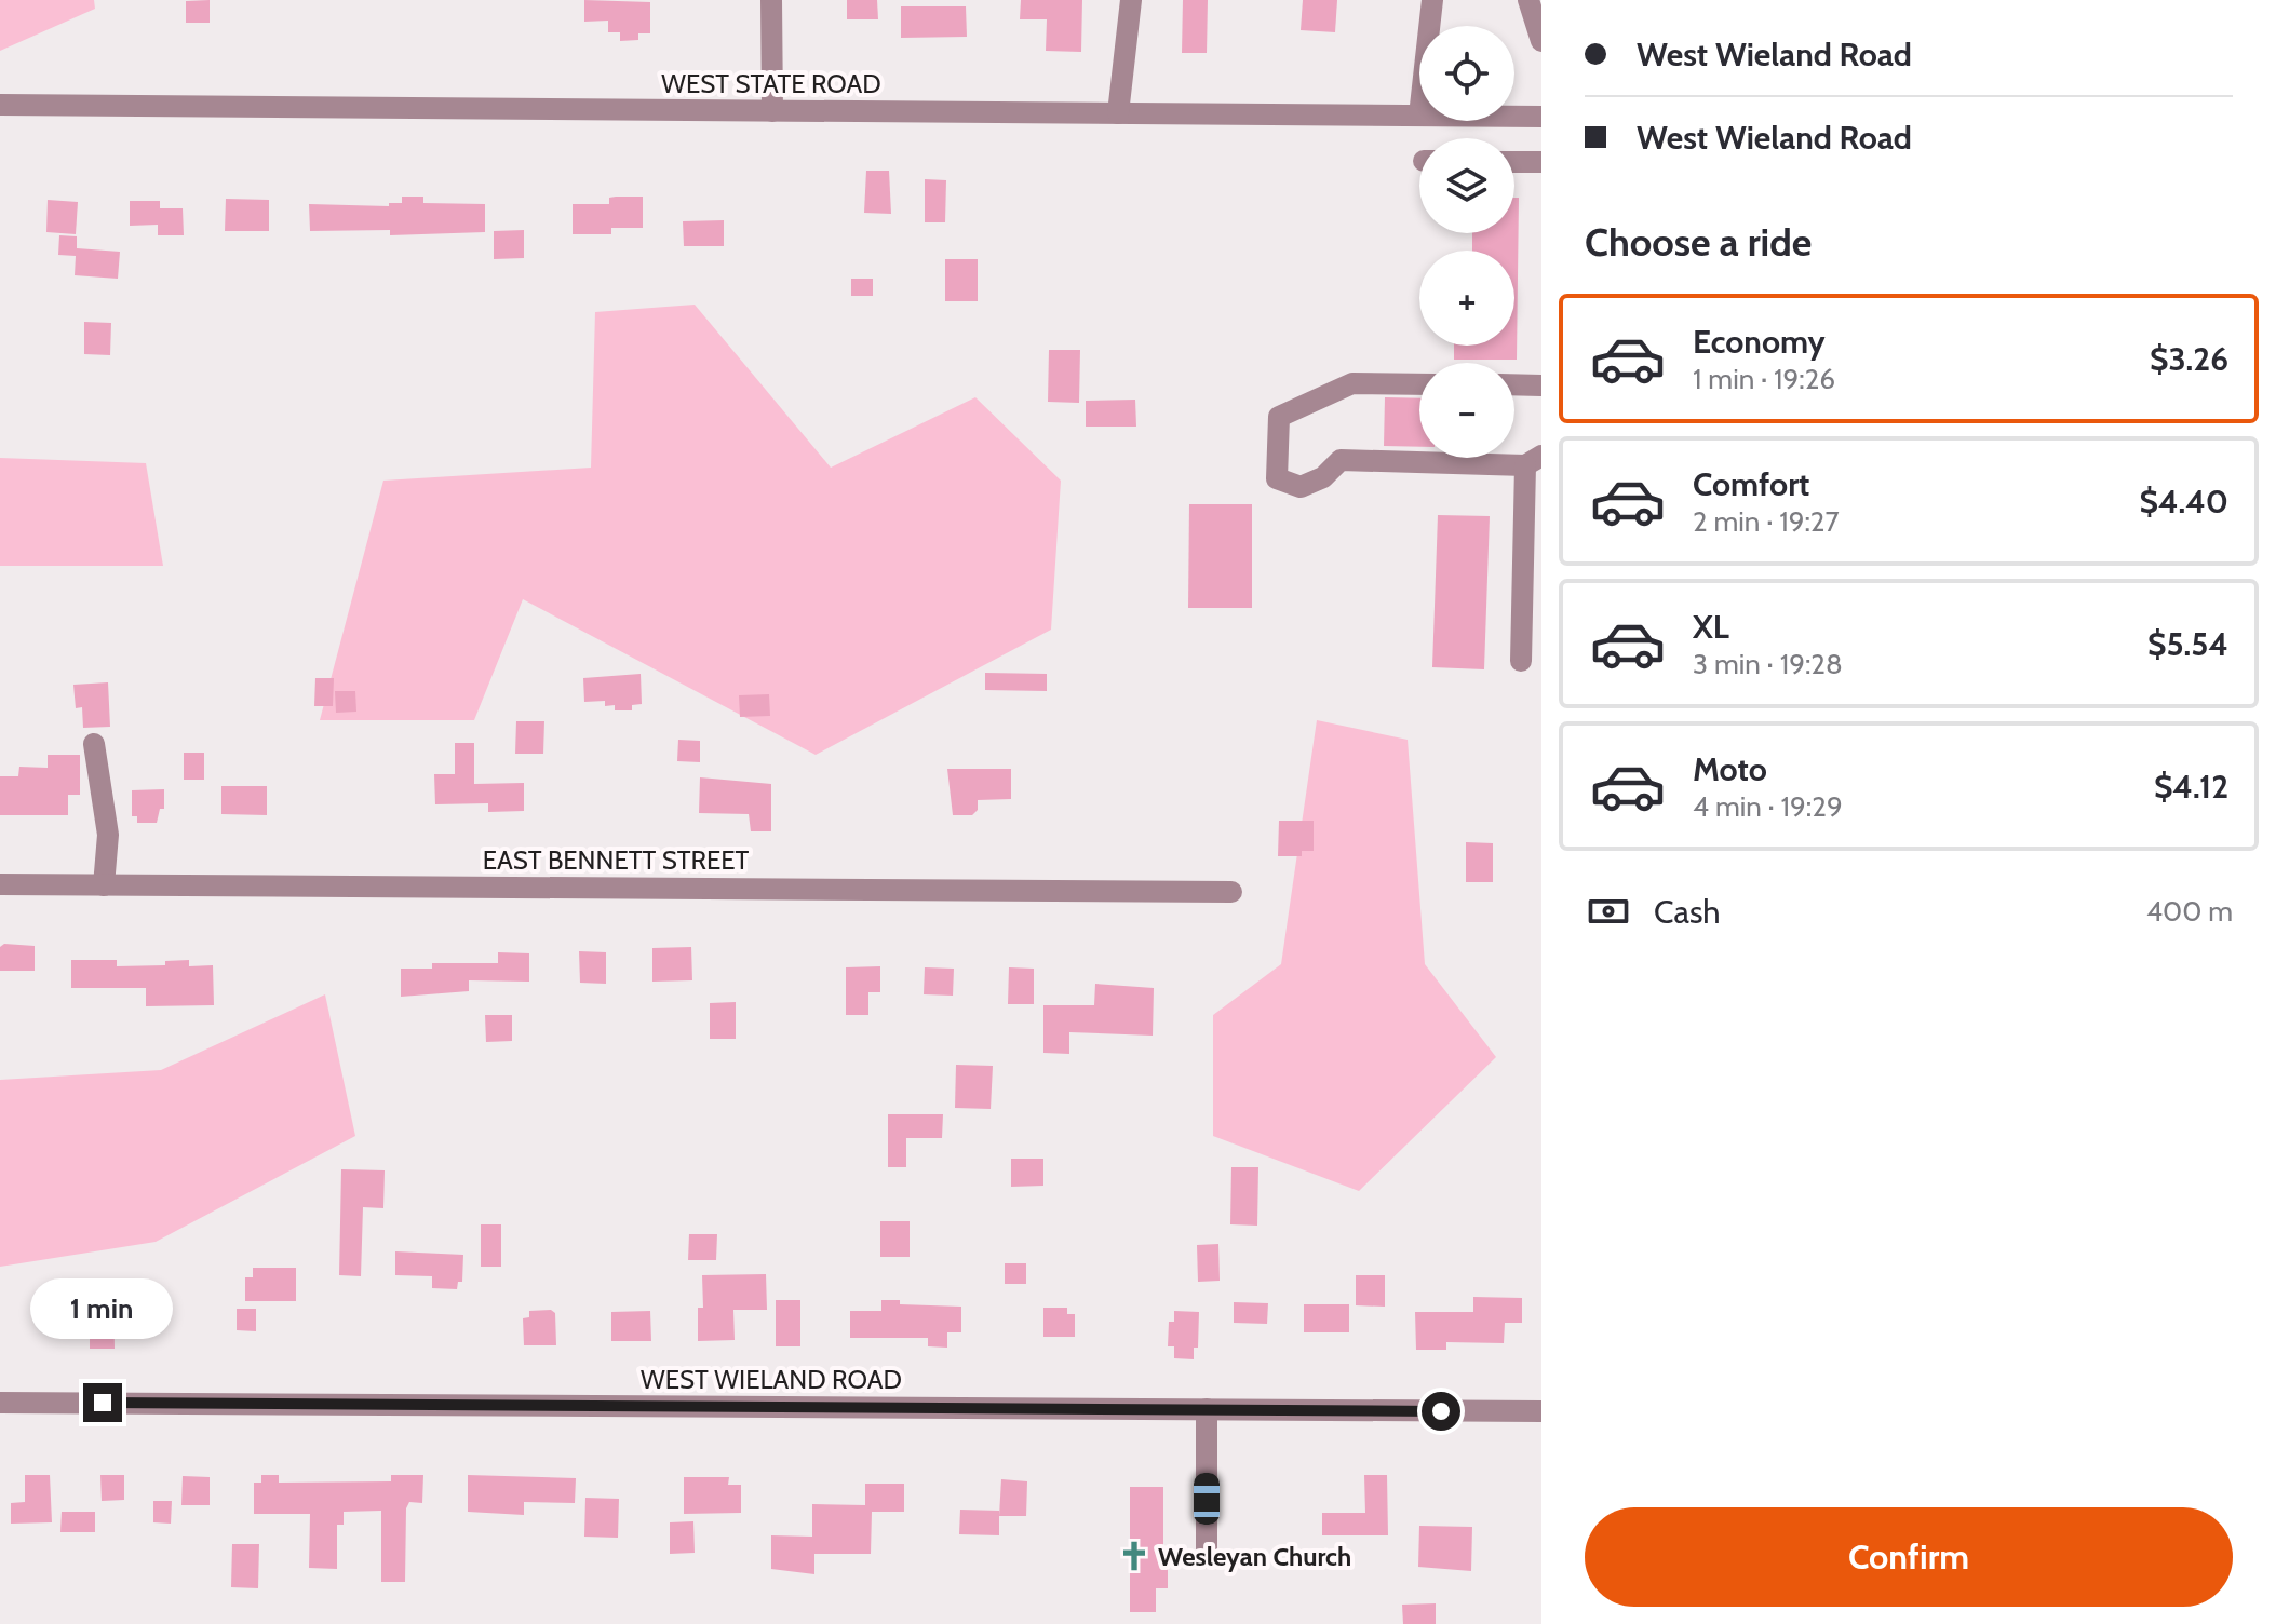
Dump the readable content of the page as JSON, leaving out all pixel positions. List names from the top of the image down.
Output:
{
  "streets": {
    "street": ["WEST STATE ROAD", "EAST BENNETT STREET", "WEST WIELAND ROAD"]
  },
  "places": {
    "church": ["Wesleyan Church"]
  },
  "page": {
    "banner": ["West Wieland Road", "West Wieland Road"],
    "map_buttons": ["+", "−"],
    "heading": "Choose a ride",
    "list": [
      {
        "name": "Economy",
        "note": "1 min · 19:26",
        "value": "$3.26"
      },
      {
        "name": "Comfort",
        "note": "2 min · 19:27",
        "value": "$4.40"
      },
      {
        "name": "XL",
        "note": "3 min · 19:28",
        "value": "$5.54"
      },
      {
        "name": "Moto",
        "note": "4 min · 19:29",
        "value": "$4.12"
      }
    ],
    "pay": ["Cash", "400 m"],
    "bubble": "1 min",
    "buttons": "Confirm"
  }
}
